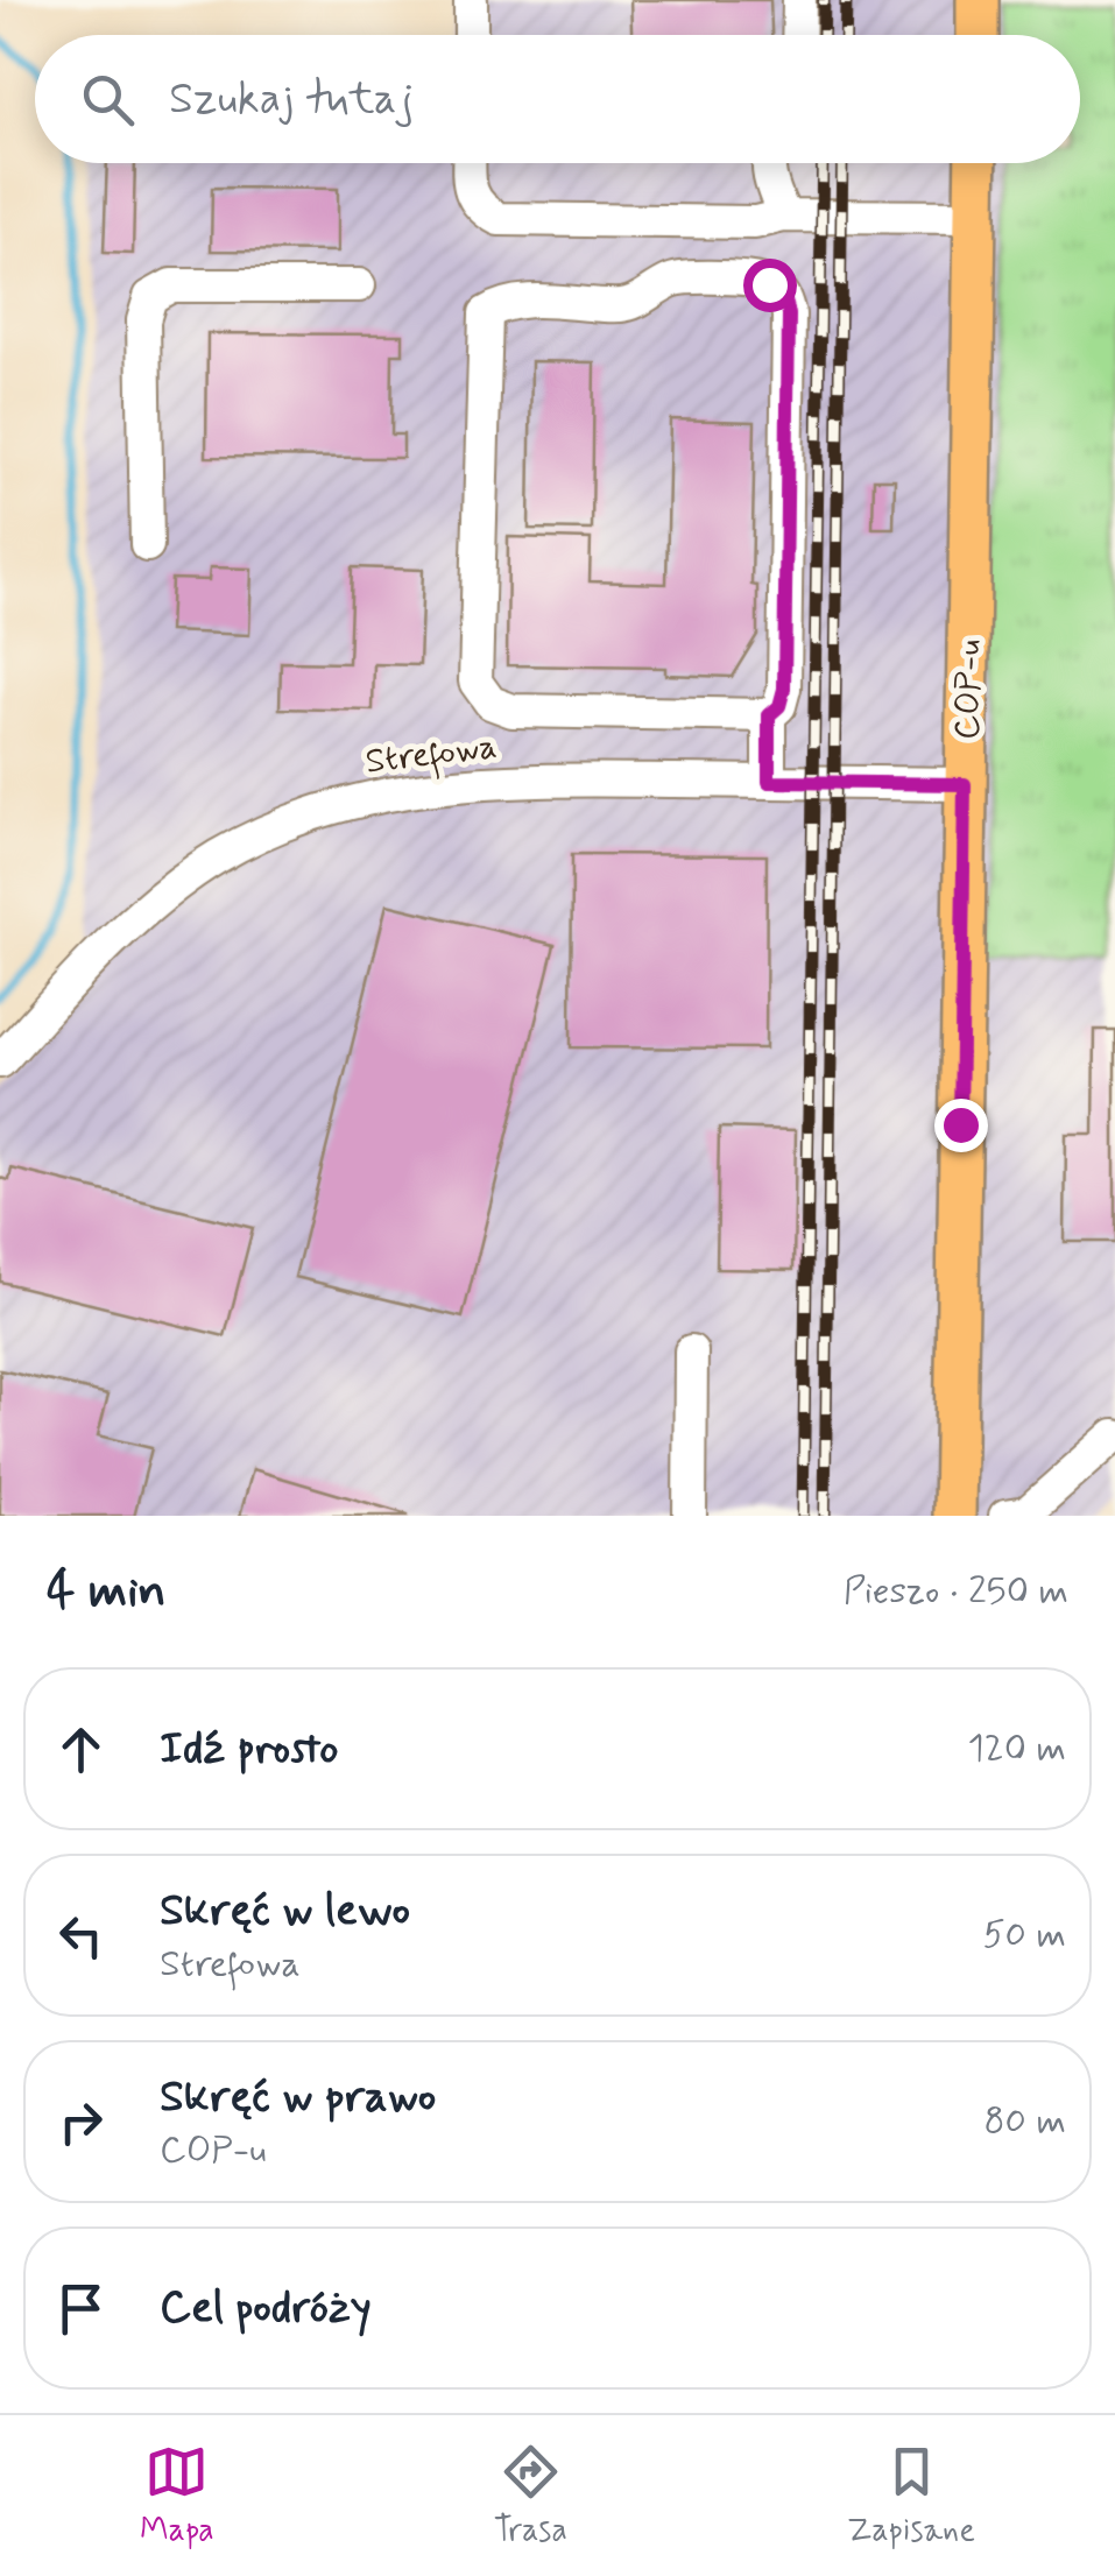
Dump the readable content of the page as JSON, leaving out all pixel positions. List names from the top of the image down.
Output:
{
  "streets": {
    "main road": ["COP-u"],
    "street": ["Strefowa"]
  },
  "crossings": [
    ["COP-u", "Strefowa"]
  ],
  "page": {
    "search": "Szukaj tutaj",
    "heading": ["4 min", "Pieszo · 250 m"],
    "list": [
      ["Idź prosto", "120 m"],
      ["Skręć w lewo", "Strefowa", "50 m"],
      ["Skręć w prawo", "COP-u", "80 m"],
      "Cel podróży"
    ],
    "nav": ["Mapa", "Trasa", "Zapisane"]
  }
}
